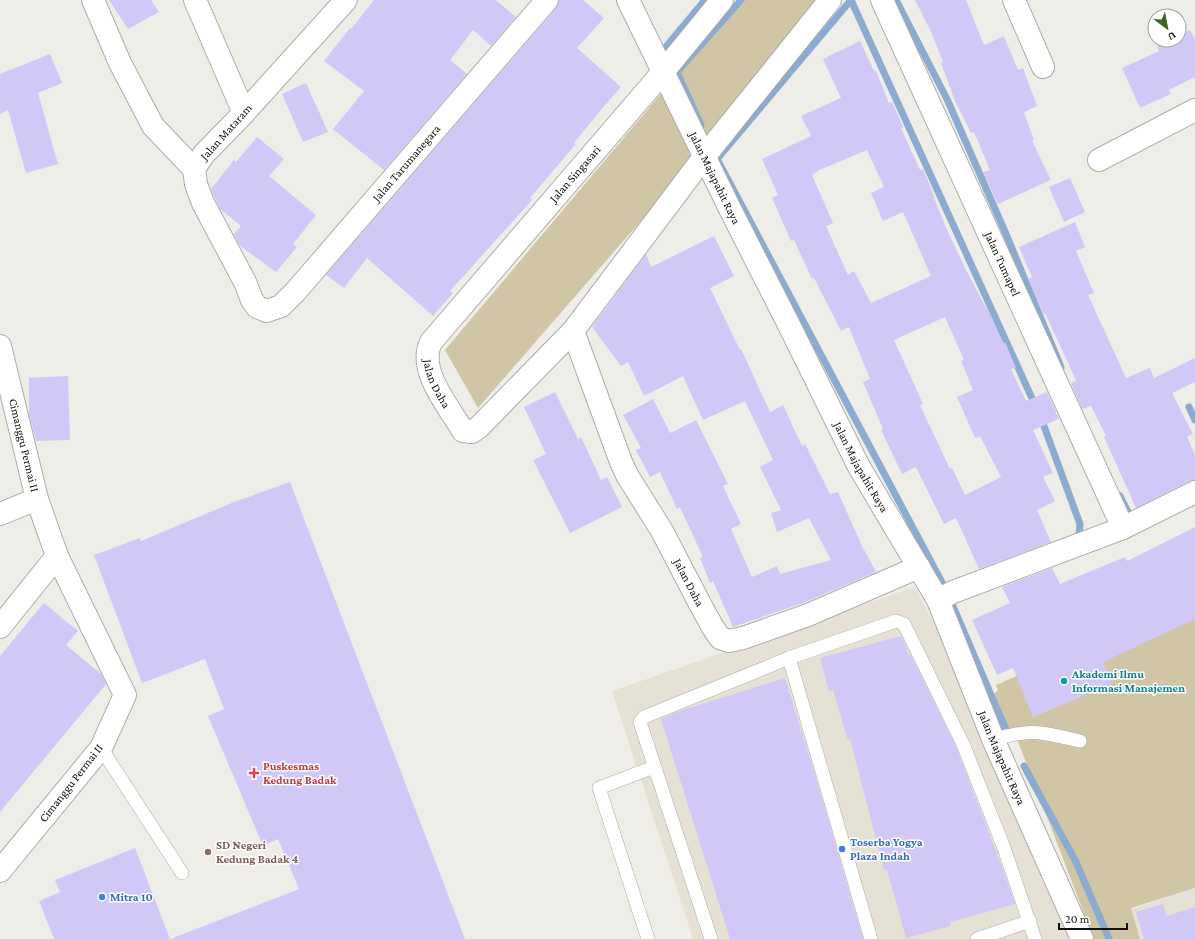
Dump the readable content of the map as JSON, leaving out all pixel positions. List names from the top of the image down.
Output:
{
  "streets": {
    "street": [
      "Jalan Mataram",
      "Jalan Tarumanegara",
      "Jalan Singasari",
      "Jalan Majapahit Raya",
      "Jalan Tumapel",
      "Jalan Daha",
      "Cimanggu Permai II"
    ]
  },
  "crossings": [
    ["Jalan Mataram", "Jalan Tarumanegara"],
    ["Jalan Singasari", "Jalan Majapahit Raya"],
    ["Jalan Singasari", "Jalan Daha"],
    ["Jalan Majapahit Raya", "Jalan Daha"]
  ],
  "places": {
    "other": [
      "Akademi Ilmu Informasi Manajemen",
      "Toserba Yogya Plaza Indah",
      "SD Negeri Kedung Badak 4",
      "Mitra 10"
    ],
    "health": ["Puskesmas Kedung Badak"]
  },
  "scale_bar": "20 m",
  "north": "bottom right"
}
